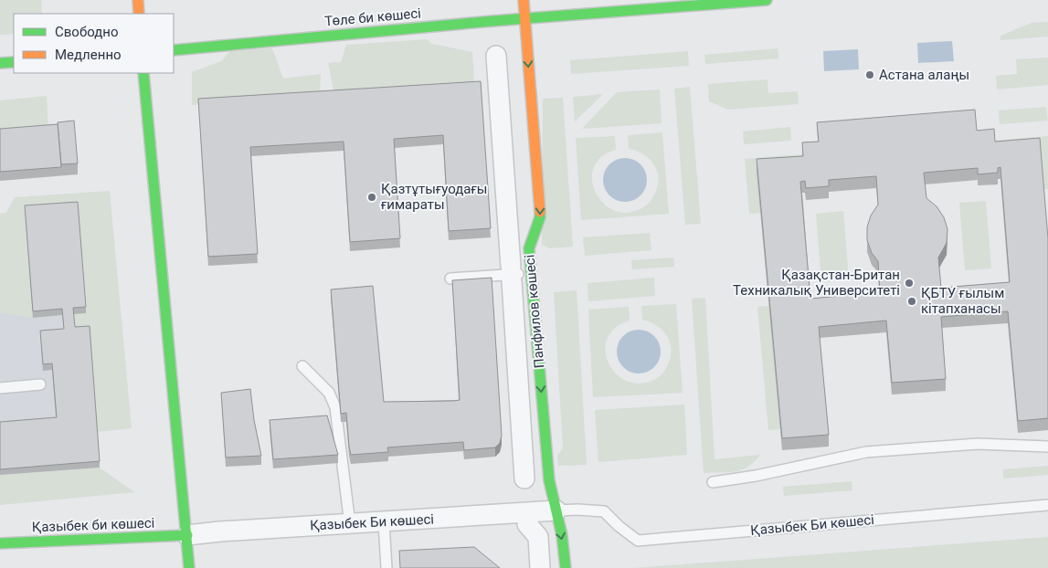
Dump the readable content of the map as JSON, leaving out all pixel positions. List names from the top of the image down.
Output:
{
  "streets": {
    "main road": ["Төле би көшесі", "Панфилов көшесі", "Қазыбек би көшесі"],
    "street": ["Қазыбек Би көшесі"]
  },
  "crossings": [
    ["Төле би көшесі", "Панфилов көшесі"],
    ["Панфилов көшесі", "Қазыбек Би көшесі"],
    ["Қазыбек Би көшесі", "Қазыбек би көшесі"]
  ],
  "one_way": ["Панфилов көшесі"],
  "places": [
    "Астана алаңы",
    "Қазтұтығуодағы ғимараты",
    "Қазақстан-Британ Техникалық Университеті",
    "ҚБТУ ғылым кітапханасы"
  ],
  "legend": ["Свободно", "Медленно"]
}
